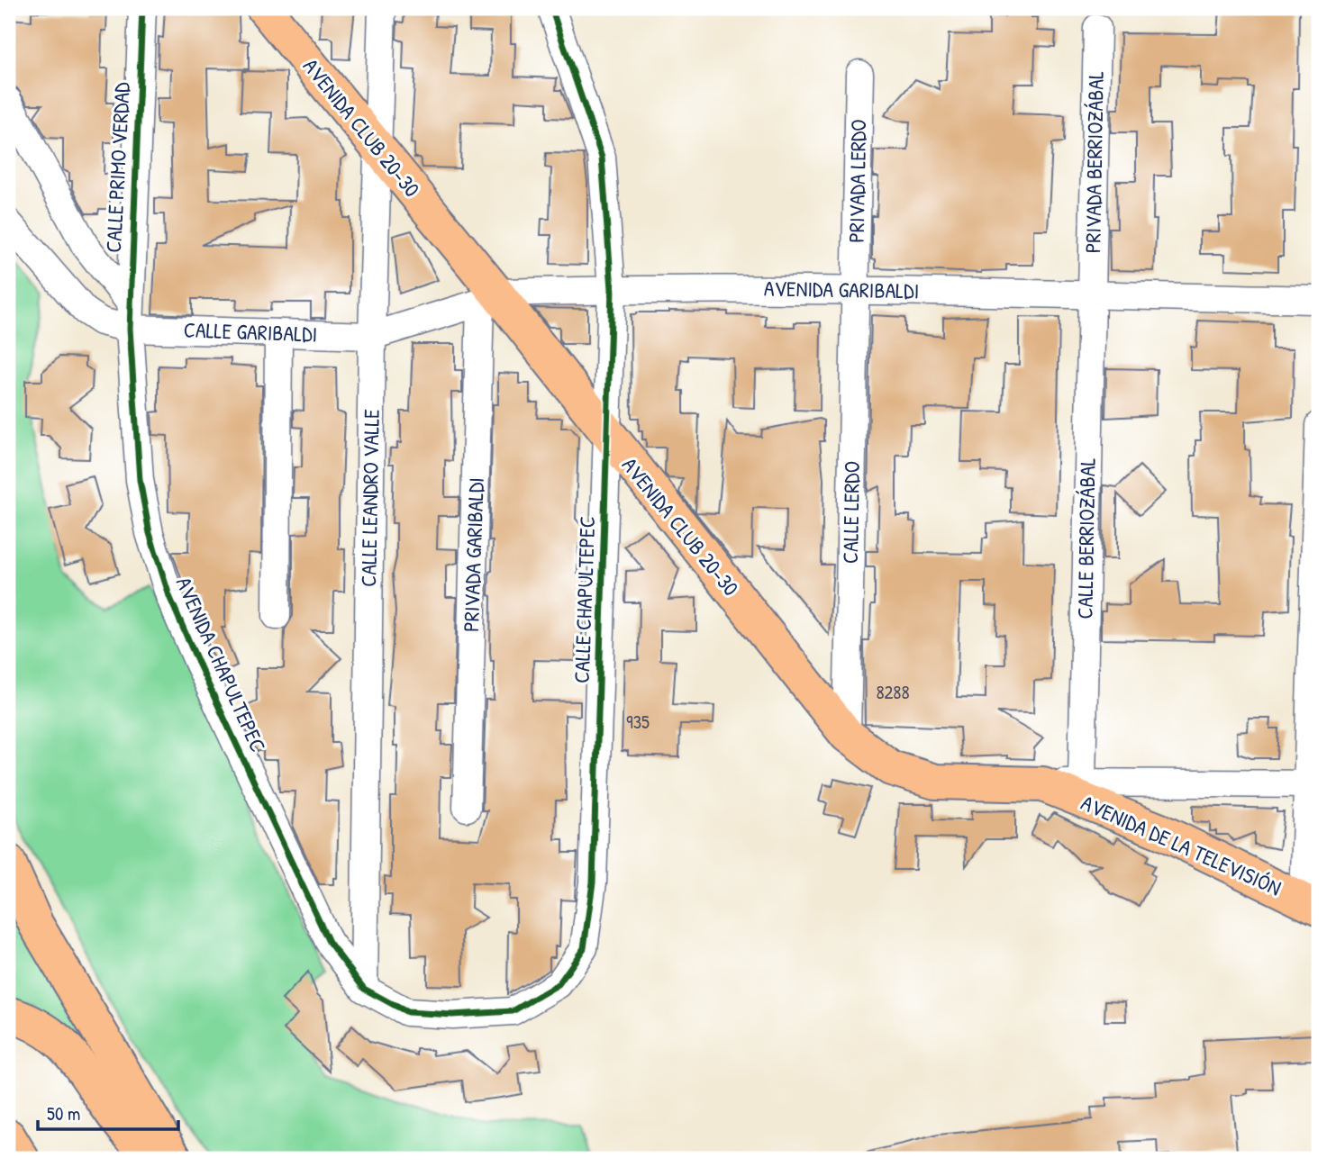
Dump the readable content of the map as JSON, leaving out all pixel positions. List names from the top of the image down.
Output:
{
  "streets": {
    "main road": ["AVENIDA CLUB 20-30", "AVENIDA DE LA TELEVISIÓN"],
    "street": [
      "PRIVADA BERRIOZÁBAL",
      "CALLE PRIMO VERDAD",
      "PRIVADA LERDO",
      "AVENIDA GARIBALDI",
      "CALLE GARIBALDI",
      "CALLE LEANDRO VALLE",
      "CALLE LERDO",
      "CALLE BERRIOZÁBAL",
      "PRIVADA GARIBALDI",
      "CALLE CHAPULTEPEC",
      "AVENIDA CHAPULTEPEC"
    ]
  },
  "crossings": [
    ["AVENIDA CLUB 20-30", "AVENIDA GARIBALDI"],
    ["AVENIDA CLUB 20-30", "CALLE LEANDRO VALLE"],
    ["AVENIDA CLUB 20-30", "CALLE LERDO"],
    ["AVENIDA CLUB 20-30", "PRIVADA GARIBALDI"],
    ["AVENIDA CLUB 20-30", "CALLE CHAPULTEPEC"],
    ["AVENIDA CLUB 20-30", "AVENIDA DE LA TELEVISIÓN"],
    ["PRIVADA BERRIOZÁBAL", "AVENIDA GARIBALDI"],
    ["PRIVADA BERRIOZÁBAL", "CALLE BERRIOZÁBAL"],
    ["CALLE PRIMO VERDAD", "CALLE GARIBALDI"],
    ["CALLE PRIMO VERDAD", "AVENIDA CHAPULTEPEC"],
    ["PRIVADA LERDO", "AVENIDA GARIBALDI"],
    ["PRIVADA LERDO", "CALLE LERDO"],
    ["AVENIDA GARIBALDI", "CALLE GARIBALDI"],
    ["AVENIDA GARIBALDI", "CALLE LEANDRO VALLE"],
    ["AVENIDA GARIBALDI", "CALLE LERDO"],
    ["AVENIDA GARIBALDI", "CALLE BERRIOZÁBAL"],
    ["AVENIDA GARIBALDI", "PRIVADA GARIBALDI"],
    ["AVENIDA GARIBALDI", "CALLE CHAPULTEPEC"],
    ["CALLE GARIBALDI", "CALLE LEANDRO VALLE"],
    ["CALLE GARIBALDI", "AVENIDA CHAPULTEPEC"],
    ["CALLE LEANDRO VALLE", "CALLE CHAPULTEPEC"],
    ["CALLE LEANDRO VALLE", "AVENIDA CHAPULTEPEC"],
    ["CALLE CHAPULTEPEC", "AVENIDA CHAPULTEPEC"]
  ],
  "house_numbers": ["8288", "935"],
  "scale_bar": "50 m"
}
